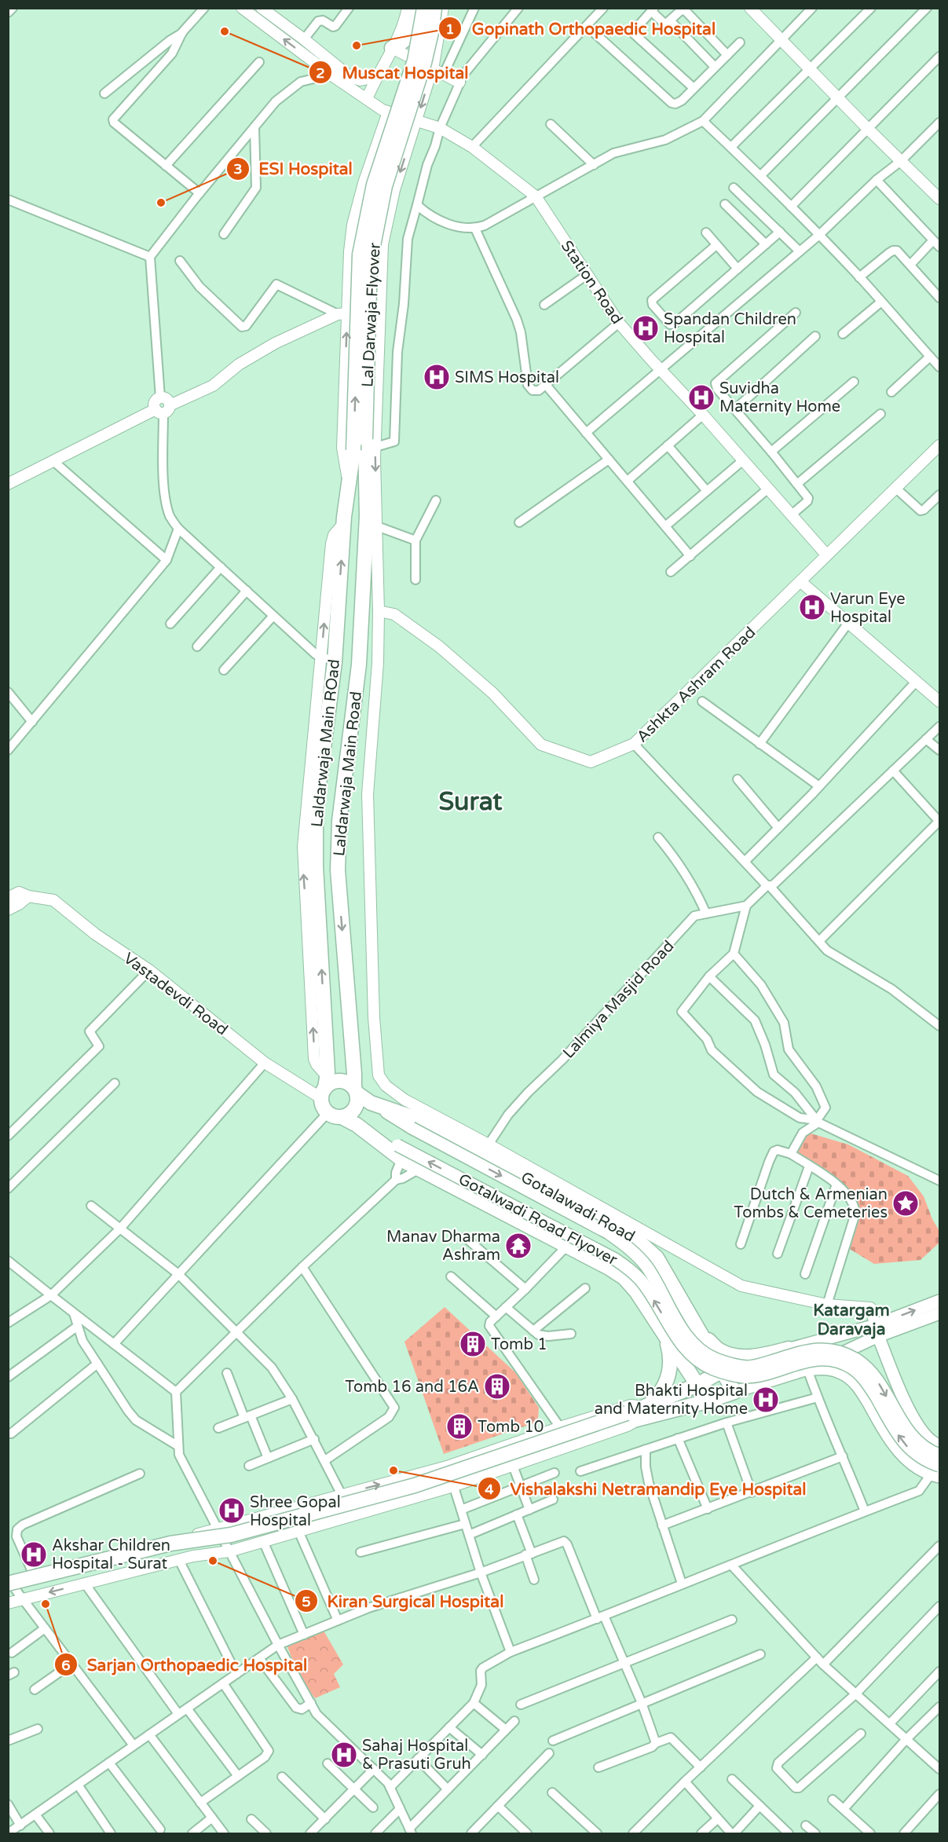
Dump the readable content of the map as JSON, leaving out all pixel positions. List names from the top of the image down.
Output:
{
  "streets": {
    "highway": [
      "Lal Darwaja Flyover",
      "Laldarwaja Main ROad",
      "Laldarwaja Main Road",
      "Gotalawadi Road"
    ],
    "main road": ["Gotalwadi Road Flyover"],
    "street": [
      "Station Road",
      "Ashkta Ashram Road",
      "Vastadevdi Road",
      "Lalmiya Masjid Road"
    ]
  },
  "crossings": [
    ["Station Road", "Ashkta Ashram Road"],
    ["Lal Darwaja Flyover", "Laldarwaja Main ROad"],
    ["Lal Darwaja Flyover", "Laldarwaja Main Road"],
    ["Laldarwaja Main ROad", "Laldarwaja Main Road"],
    ["Laldarwaja Main ROad", "Vastadevdi Road"],
    ["Laldarwaja Main ROad", "Gotalawadi Road"],
    ["Laldarwaja Main Road", "Vastadevdi Road"],
    ["Laldarwaja Main Road", "Gotalawadi Road"],
    ["Vastadevdi Road", "Gotalawadi Road"],
    ["Gotalawadi Road", "Gotalwadi Road Flyover"]
  ],
  "one_way": ["Laldarwaja Main ROad", "Laldarwaja Main Road"],
  "districts": ["Surat", "Katargam Daravaja"],
  "places": {
    "other": [
      "Muscat Hospital",
      "Gopinath Orthopaedic Hospital",
      "ESI Hospital",
      "Vishalakshi Netramandip Eye Hospital",
      "Kiran Surgical Hospital",
      "Sarjan Orthopaedic Hospital"
    ],
    "hospital": [
      "Spandan Children Hospital",
      "SIMS Hospital",
      "Suvidha Maternity Home",
      "Varun Eye Hospital",
      "Bhakti Hospital and Maternity Home",
      "Shree Gopal Hospital",
      "Akshar Children Hospital - Surat",
      "Sahaj Hospital & Prasuti Gruh"
    ],
    "place": ["Dutch & Armenian Tombs & Cemeteries"],
    "temple": ["Manav Dharma Ashram"],
    "building": ["Tomb 1", "Tomb 16 and 16A", "Tomb 10"]
  }
}
